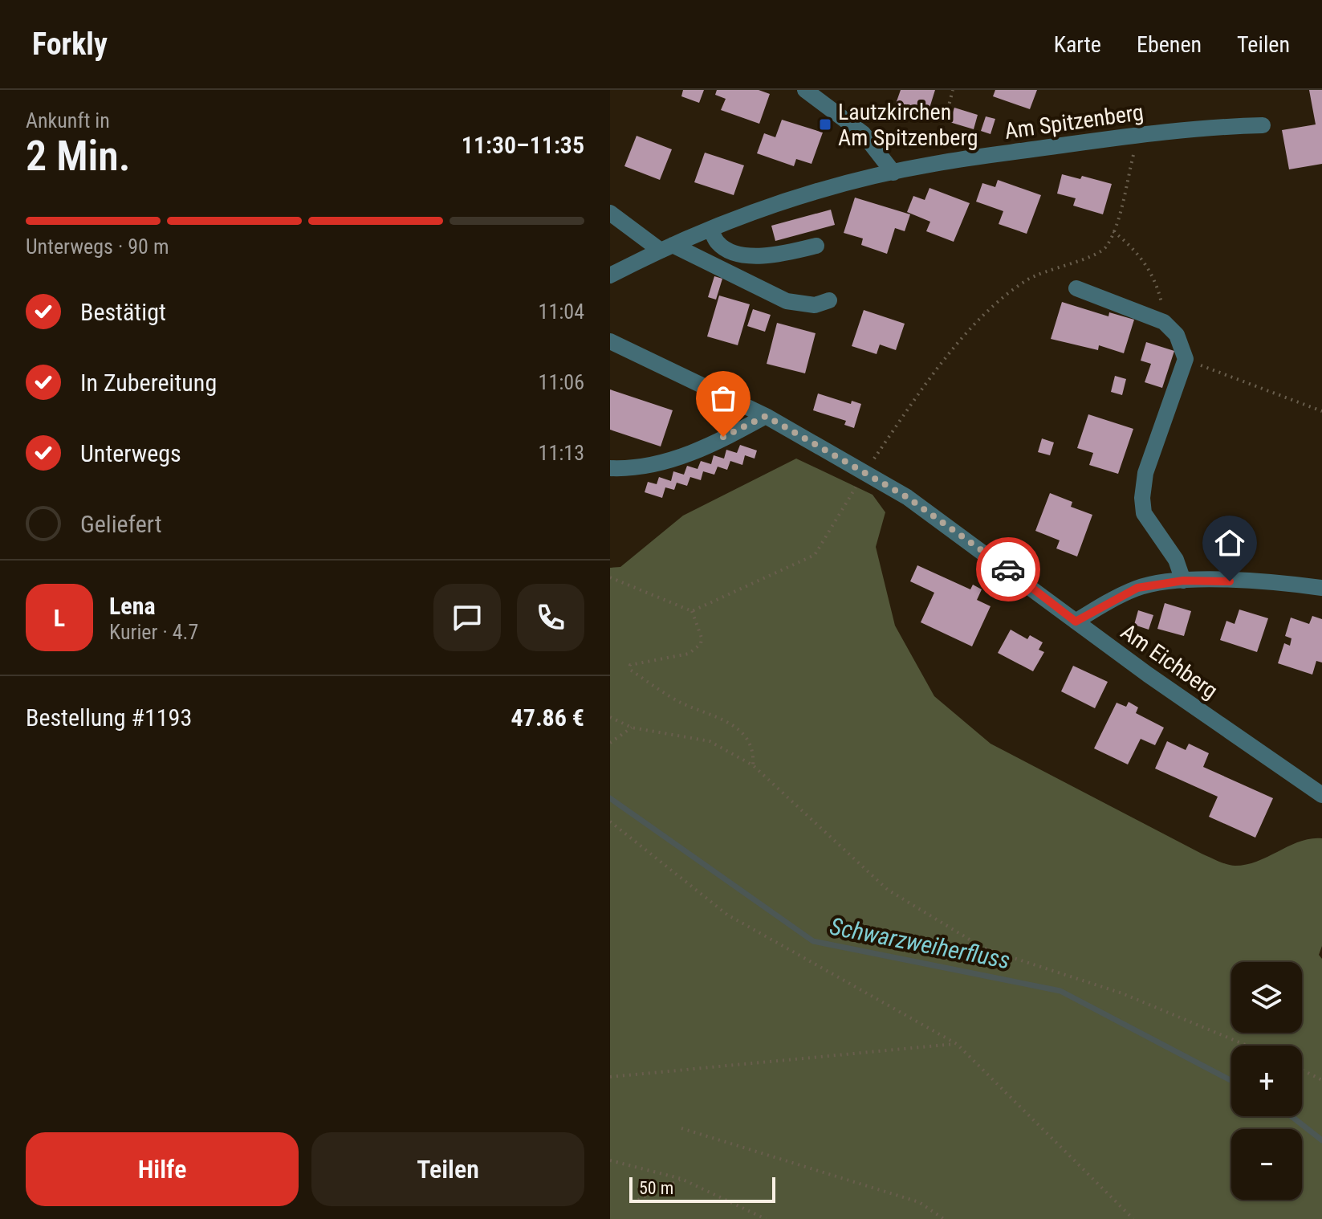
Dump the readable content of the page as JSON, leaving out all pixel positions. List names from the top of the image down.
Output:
{
  "streets": {
    "street": ["Am Spitzenberg", "Am Eichberg"]
  },
  "water": ["Schwarzweiherfluss"],
  "places": {
    "transit": ["Lautzkirchen Am Spitzenberg"]
  },
  "scale_bar": "50 m",
  "page": {
    "header": "Forkly",
    "nav": ["Karte", "Ebenen", "Teilen"],
    "heading": ["2 Min.", "Ankunft in", "11:30–11:35"],
    "panel": [
      "Lena",
      "Kurier · 4.7",
      "Bestellung #1193",
      "47.86 €"
    ],
    "bar": "Unterwegs · 90 m",
    "list": [
      ["Bestätigt", "11:04"],
      ["In Zubereitung", "11:06"],
      ["Unterwegs", "11:13"],
      "Geliefert"
    ],
    "round": "L",
    "map_buttons": ["+", "−"],
    "buttons": ["Hilfe", "Teilen"],
    "scale": "50 m"
  }
}
